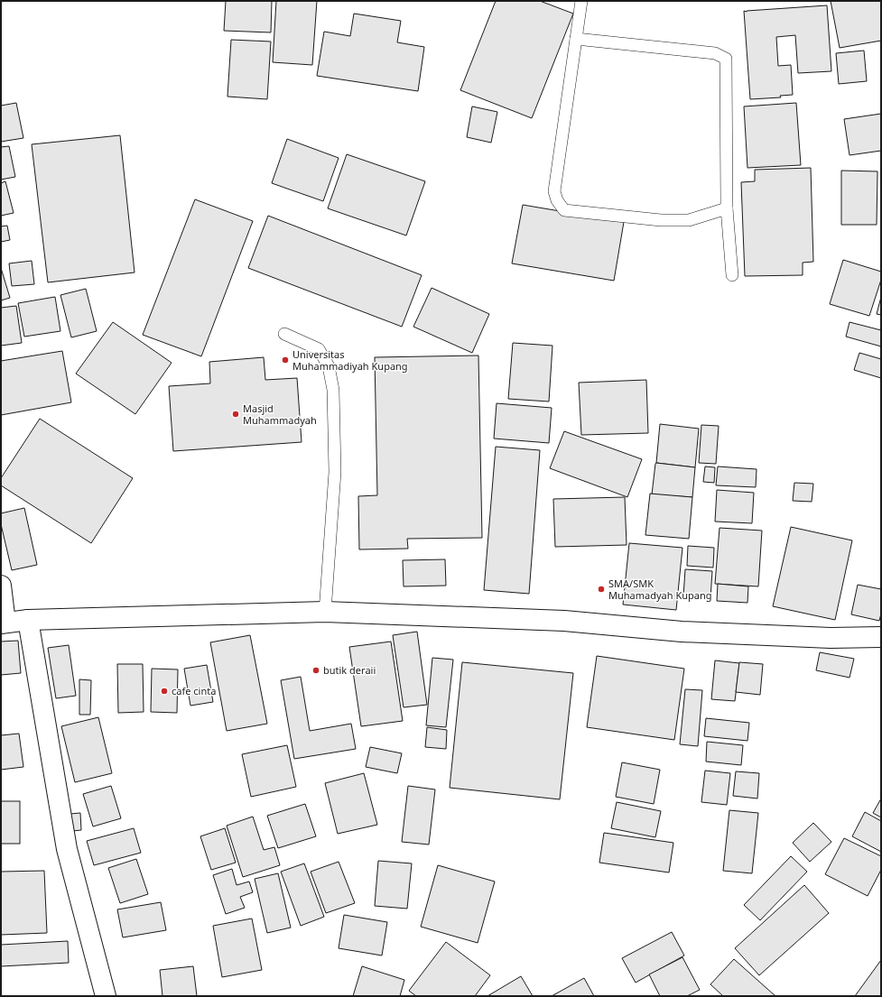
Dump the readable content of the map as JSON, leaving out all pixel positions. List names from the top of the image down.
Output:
{
  "places": [
    "Universitas Muhammadiyah Kupang",
    "Masjid Muhammadyah",
    "SMA/SMK Muhamadyah Kupang",
    "butik deraii",
    "cafe cinta"
  ]
}
